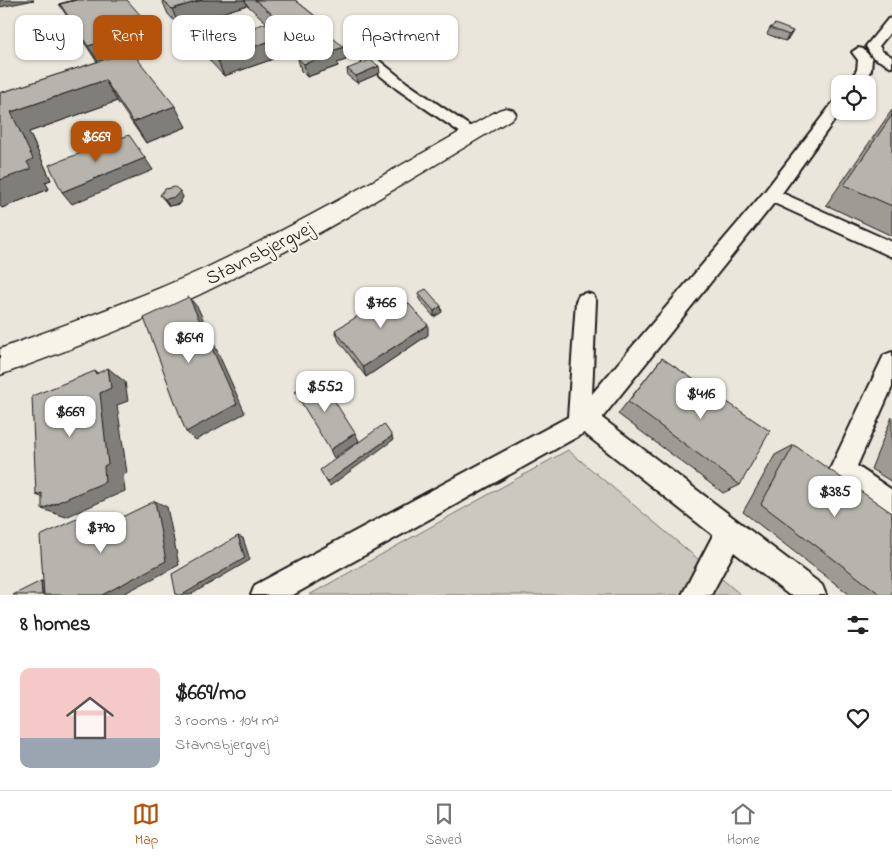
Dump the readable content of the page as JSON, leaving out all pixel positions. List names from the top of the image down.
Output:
{
  "streets": {
    "street": ["Stavnsbjergvej"]
  },
  "page": {
    "chip": [
      "Buy",
      "Rent",
      "Filters",
      "New",
      "Apartment"
    ],
    "price": [
      "$669",
      "$766",
      "$649",
      "$552",
      "$416",
      "$669",
      "$385",
      "$790"
    ],
    "heading": "8 homes",
    "list": [
      {
        "name": "$669/mo",
        "note": "3 rooms · 104 m² · Stavnsbjergvej"
      }
    ],
    "tabs": ["Map", "Saved", "Home"]
  }
}
